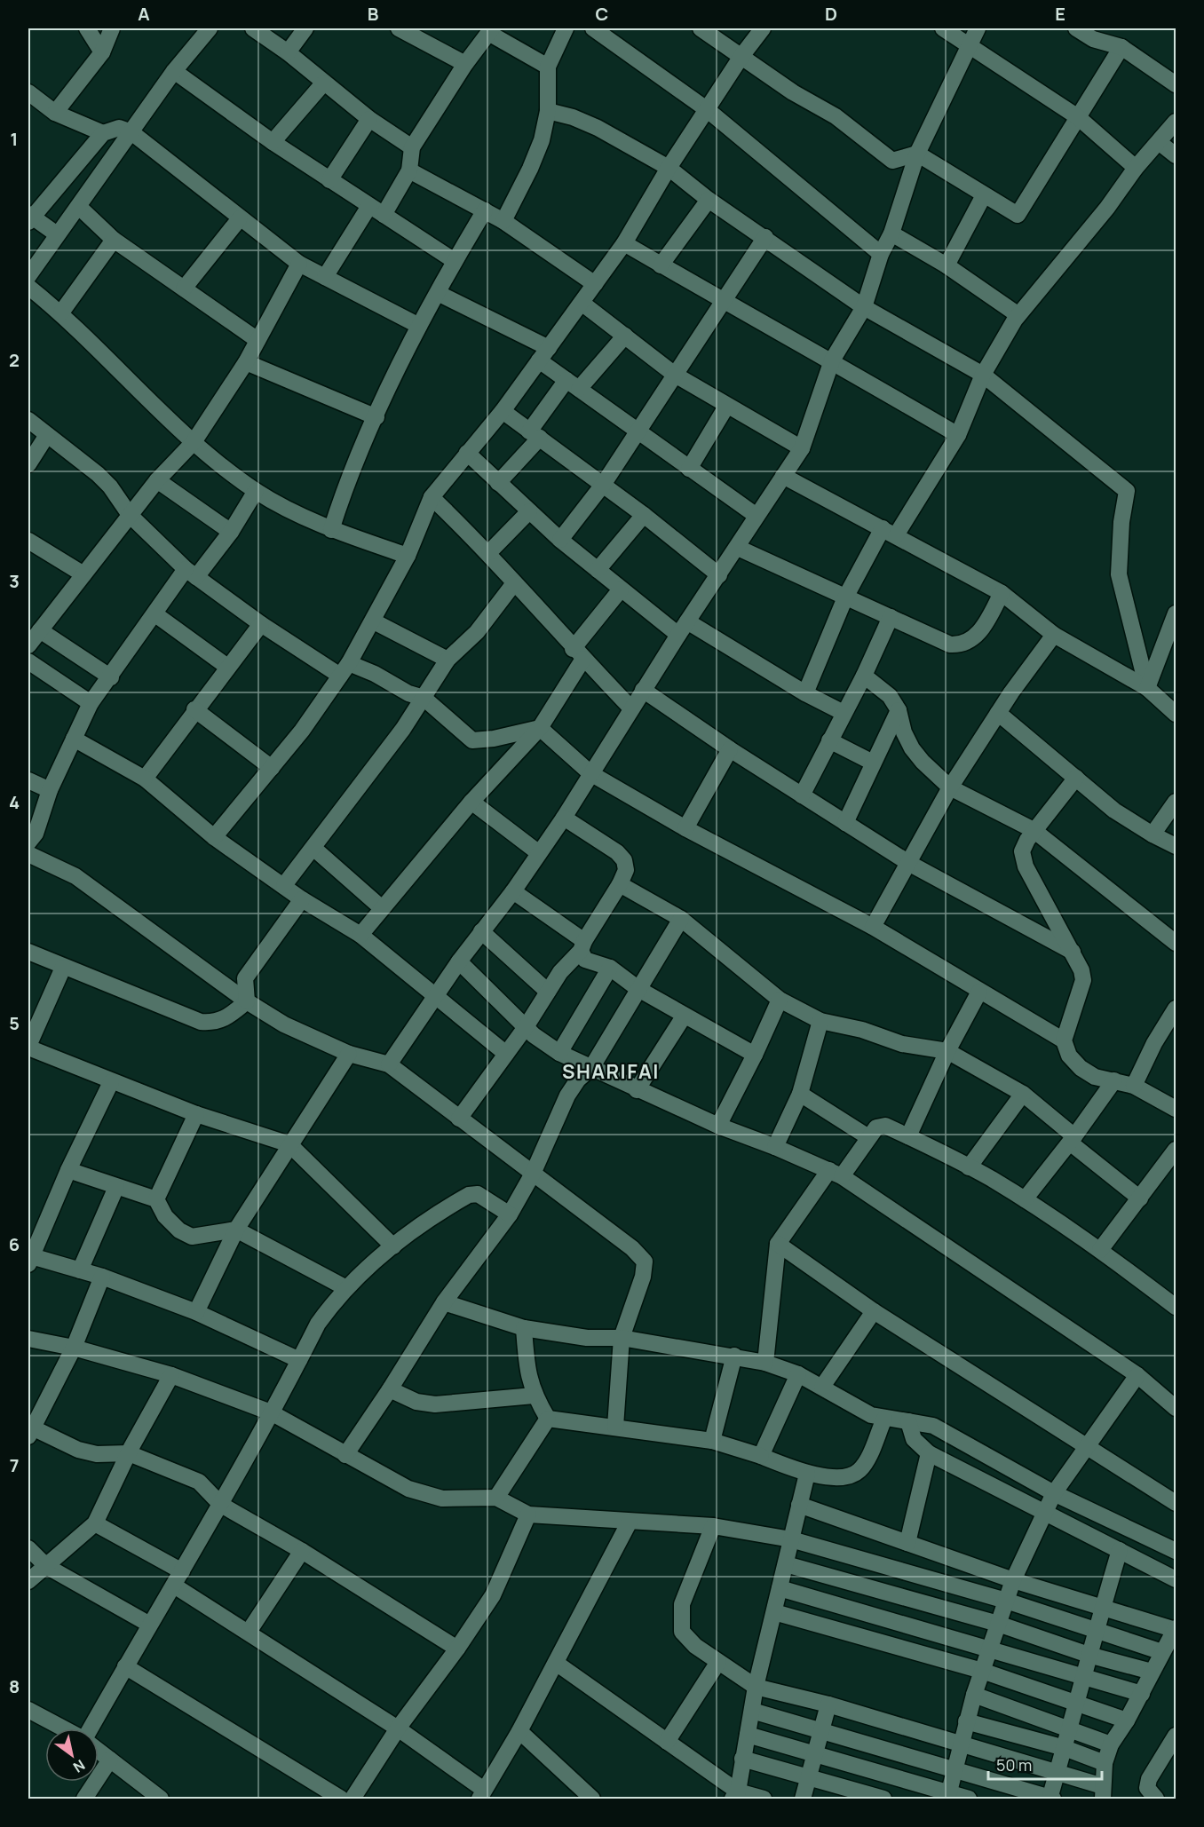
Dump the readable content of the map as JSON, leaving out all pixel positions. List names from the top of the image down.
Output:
{
  "districts": ["SHARIFAI"],
  "scale_bar": "50 m",
  "north": "bottom right",
  "grid": {
    "columns": [
      "A",
      "B",
      "C",
      "D",
      "E"
    ],
    "rows": [
      "1",
      "2",
      "3",
      "4",
      "5",
      "6",
      "7",
      "8"
    ]
  }
}
